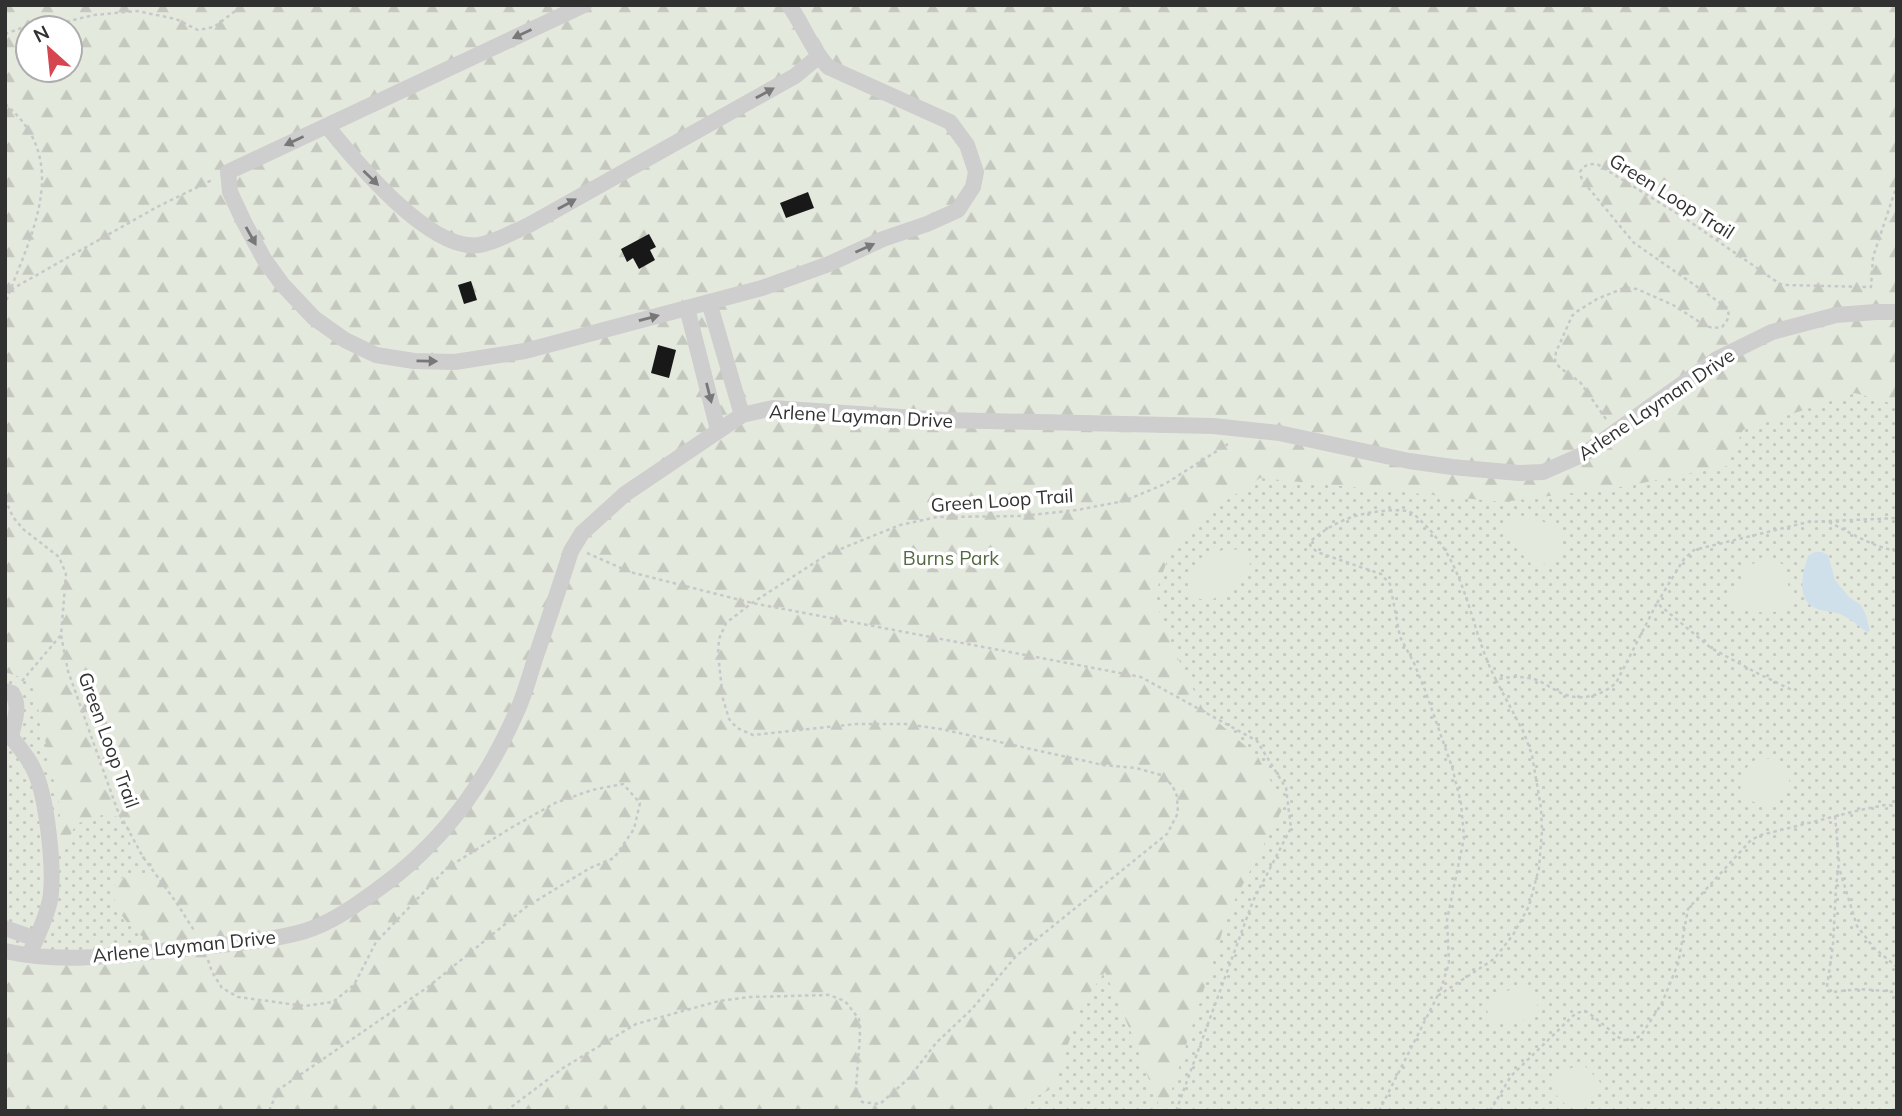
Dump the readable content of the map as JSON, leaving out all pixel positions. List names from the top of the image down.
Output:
{
  "streets": {
    "street": ["Arlene Layman Drive"],
    "path": ["Green Loop Trail"]
  },
  "crossings": [
    ["Green Loop Trail", "Arlene Layman Drive"]
  ],
  "parks": ["Burns Park"],
  "north": "top left"
}
